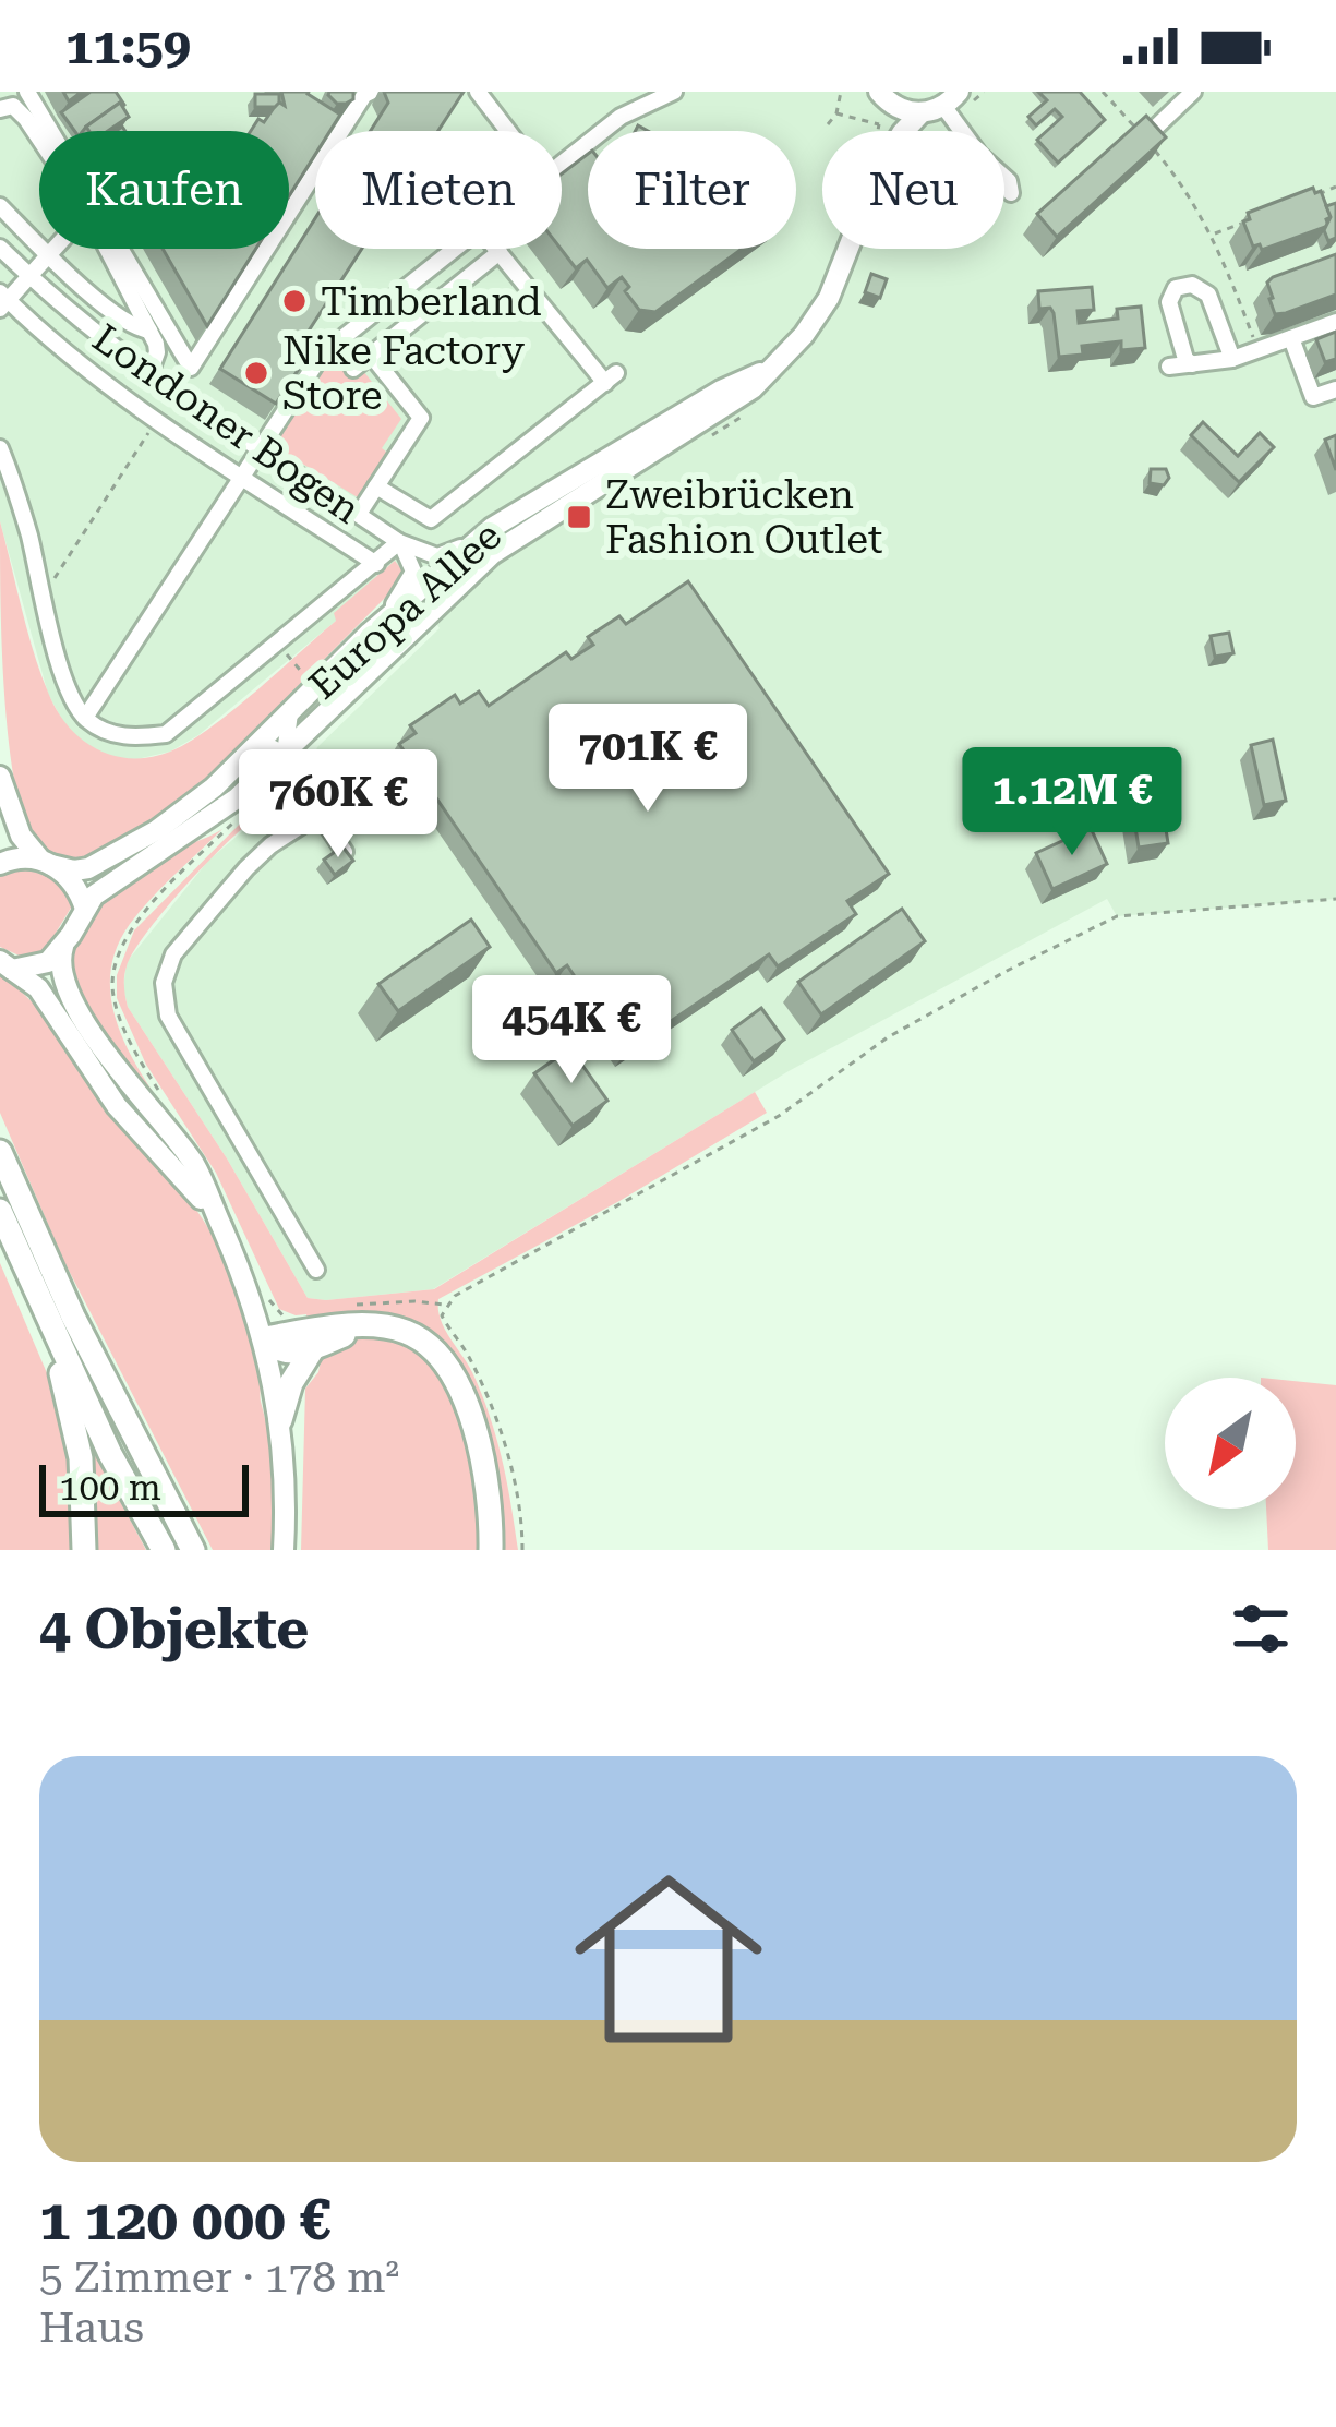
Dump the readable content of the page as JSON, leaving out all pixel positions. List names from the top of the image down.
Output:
{
  "streets": {
    "main road": ["Europa Allee"],
    "street": ["Londoner Bogen"]
  },
  "crossings": [
    ["Londoner Bogen", "Europa Allee"]
  ],
  "places": {
    "other": ["Timberland", "Nike Factory Store"],
    "transit": ["Zweibrücken Fashion Outlet"]
  },
  "scale_bar": "100 m",
  "north": "bottom left",
  "page": {
    "status": "11:59",
    "chip": [
      "Kaufen",
      "Mieten",
      "Filter",
      "Neu"
    ],
    "price": [
      "701K €",
      "1.12M €",
      "760K €",
      "454K €"
    ],
    "scale": "100 m",
    "heading": "4 Objekte",
    "list": [
      {
        "name": "1 120 000 €",
        "note": "5 Zimmer · 178 m² · Haus"
      }
    ]
  }
}
